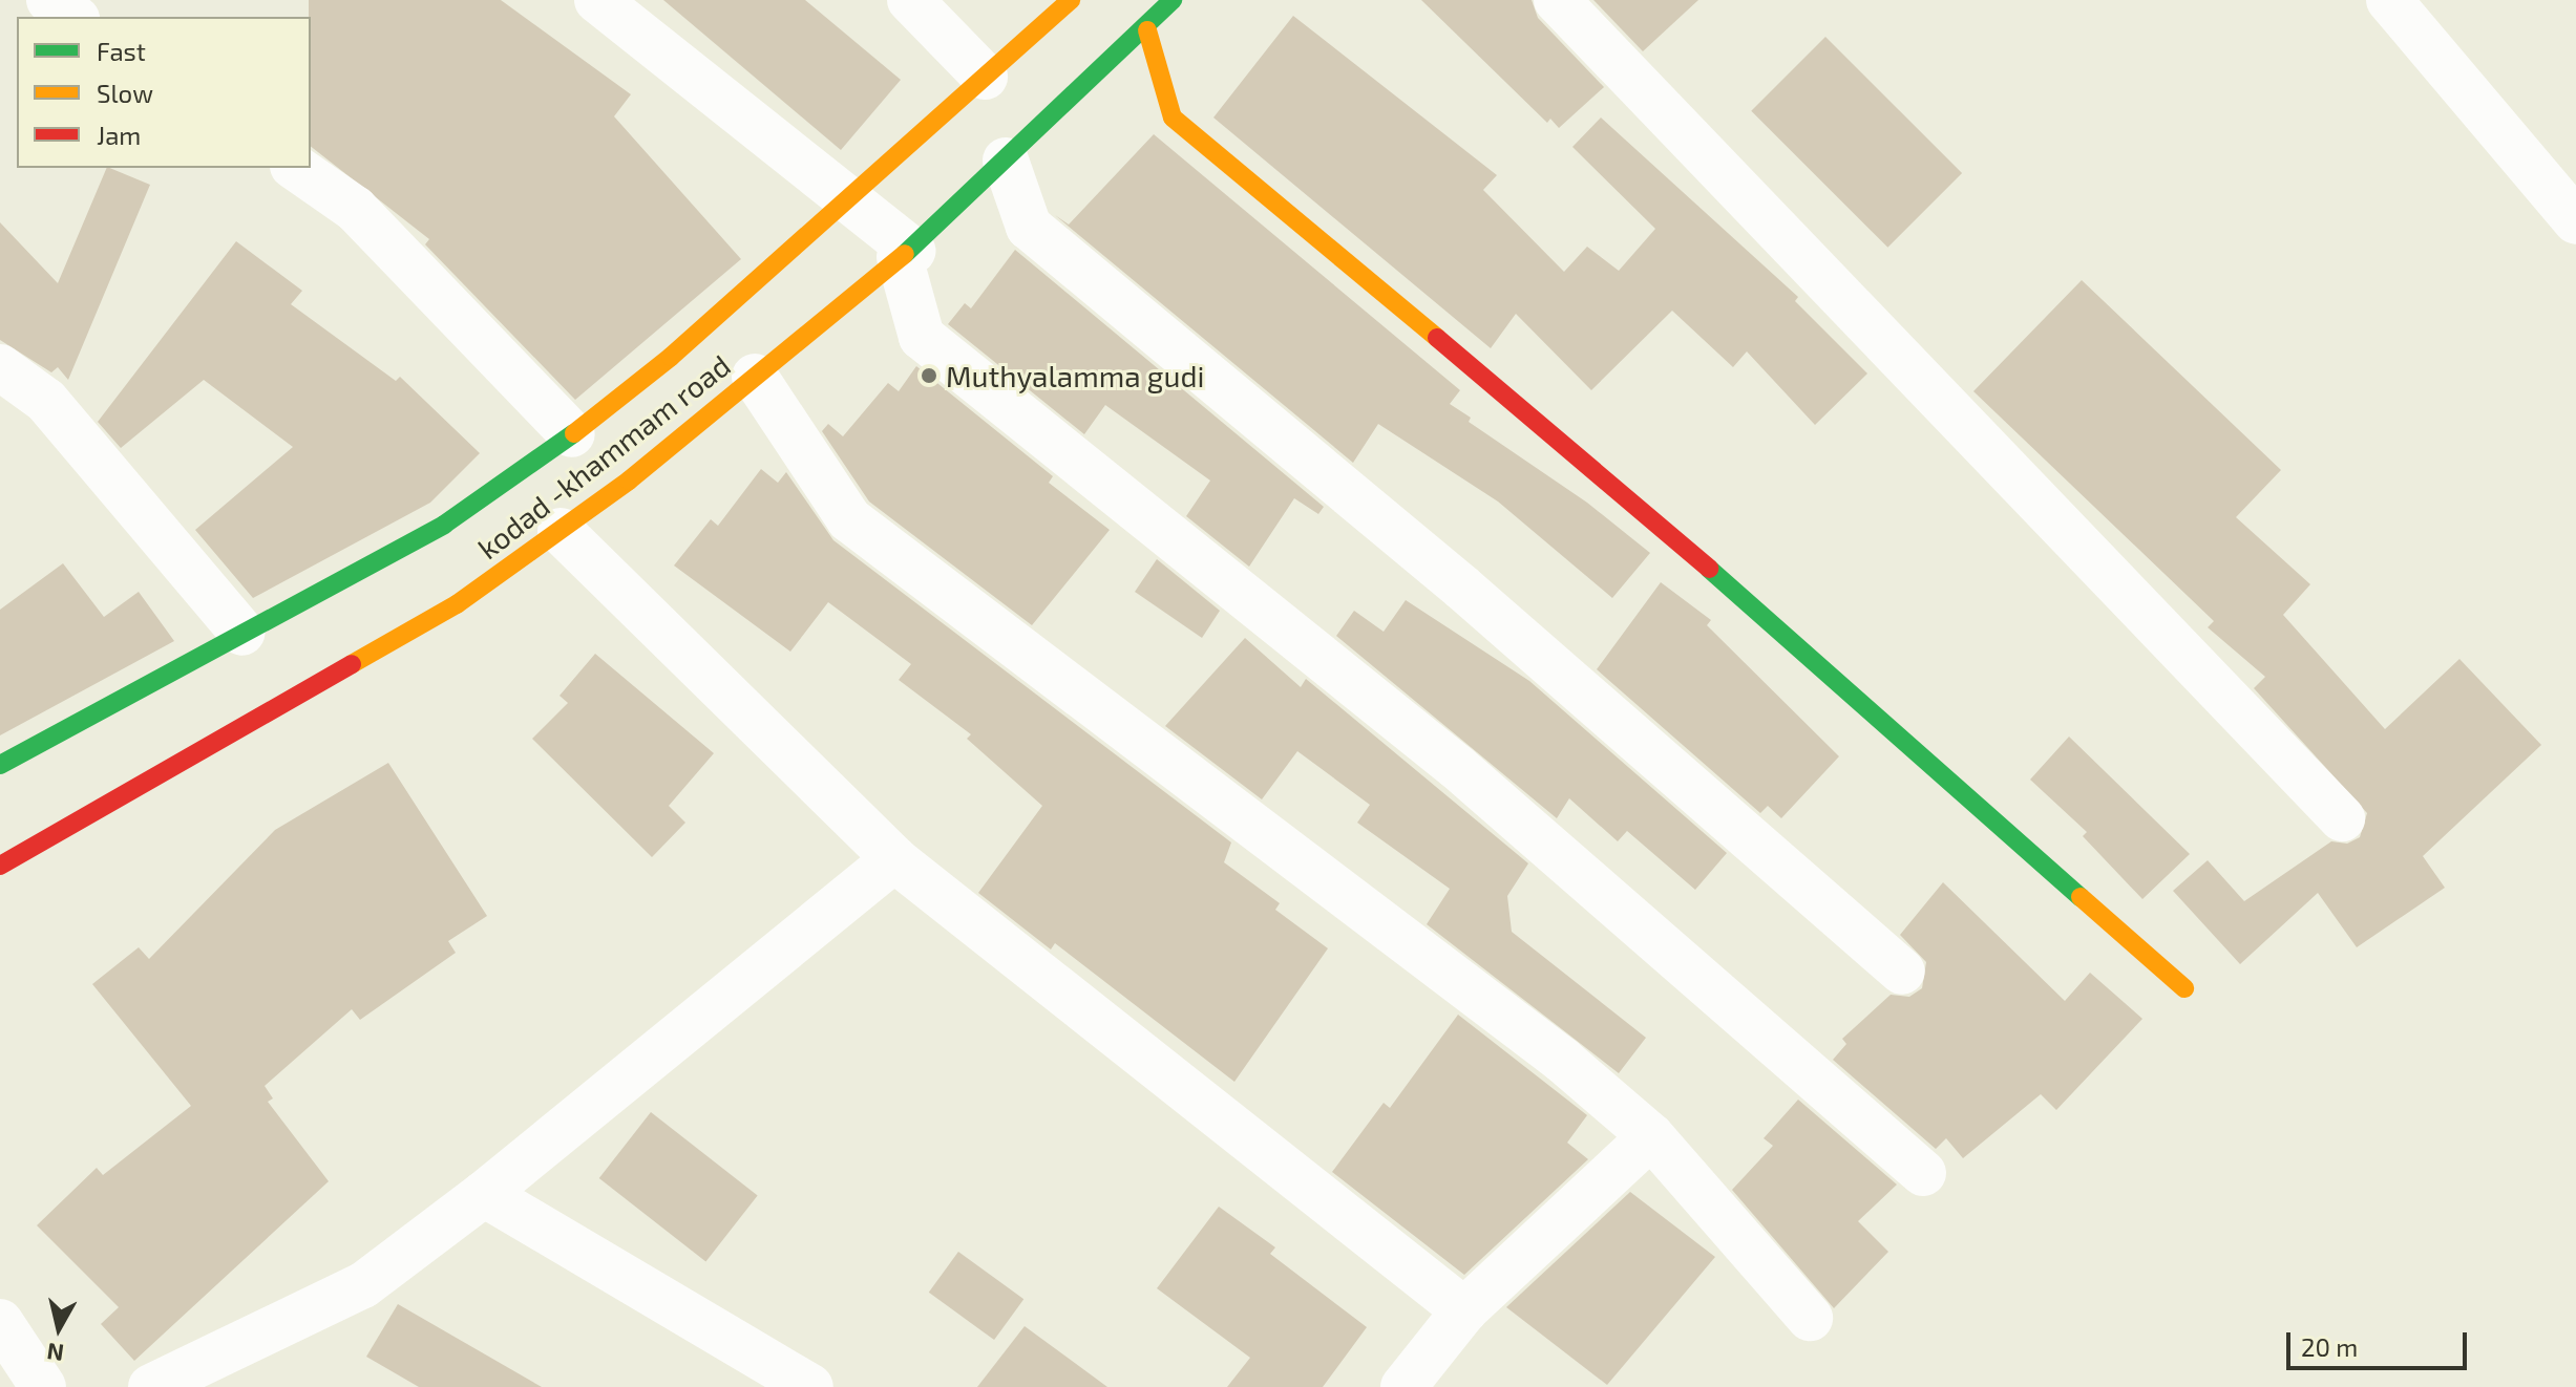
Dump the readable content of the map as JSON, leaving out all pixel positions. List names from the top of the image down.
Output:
{
  "streets": {
    "main road": ["kodad -khammam road"]
  },
  "places": ["Muthyalamma gudi"],
  "legend": ["Fast", "Slow", "Jam"],
  "scale_bar": "20 m",
  "north": "bottom"
}
